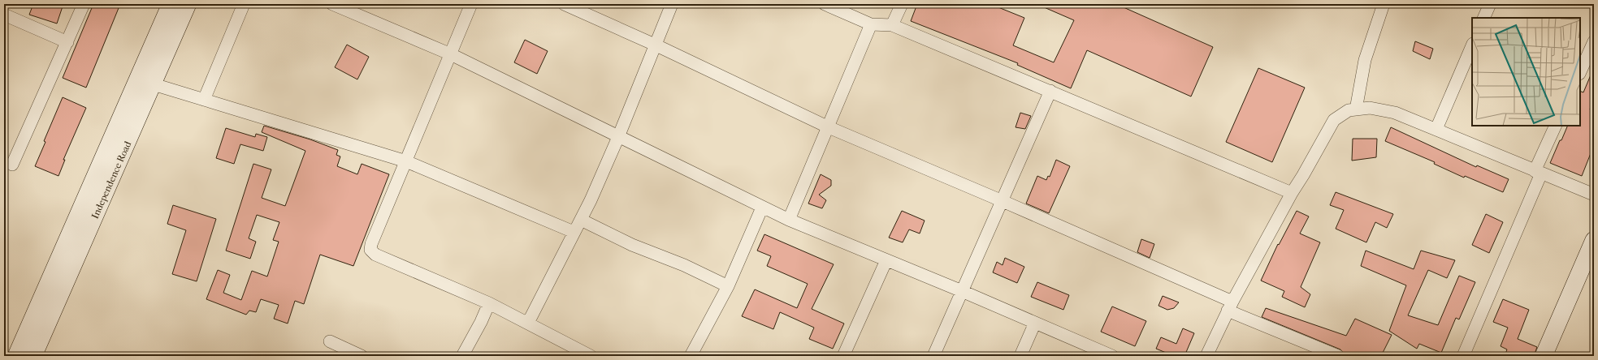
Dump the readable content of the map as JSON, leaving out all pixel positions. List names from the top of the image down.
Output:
{
  "streets": {
    "main road": ["Independence Road"]
  }
}
